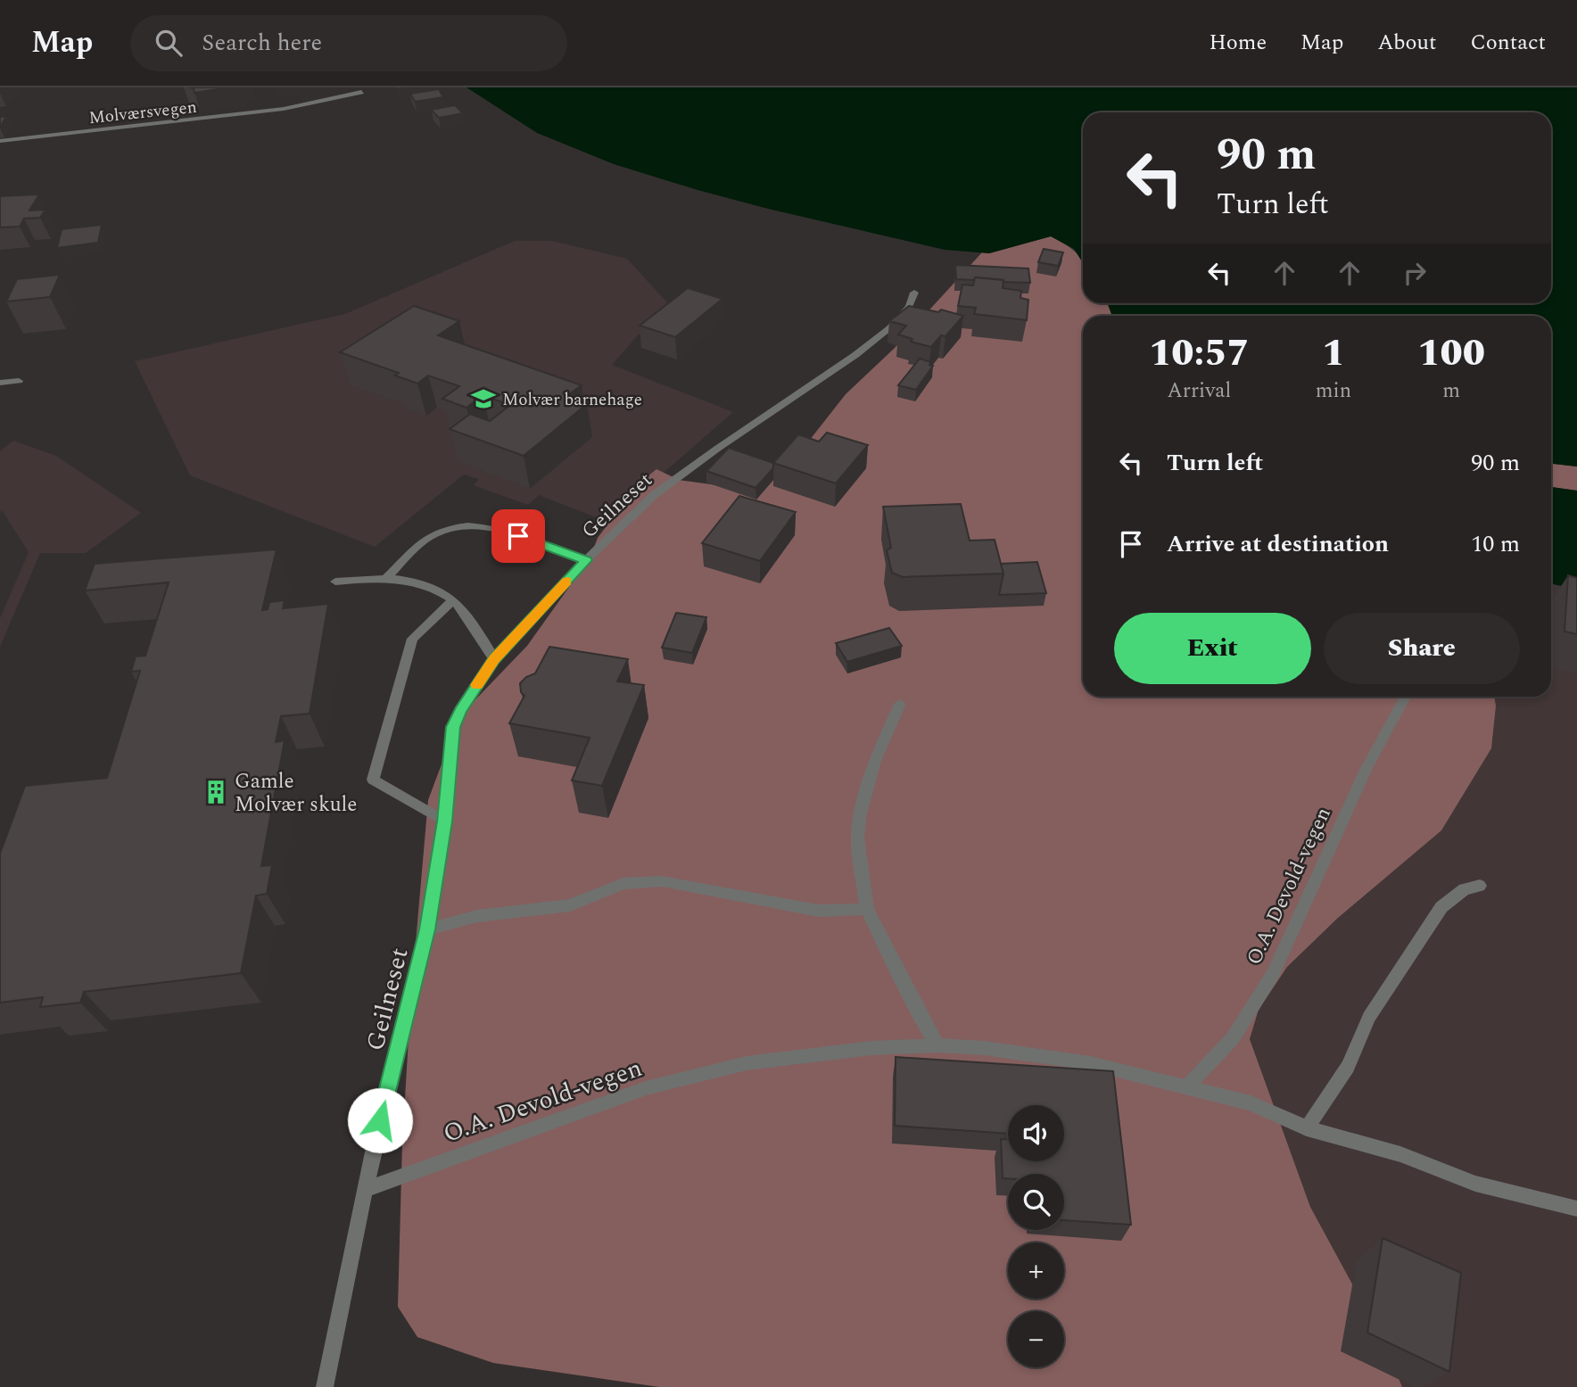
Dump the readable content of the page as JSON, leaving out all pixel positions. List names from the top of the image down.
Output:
{
  "streets": {
    "street": ["Molværsvegen", "Geilneset", "O.A. Devold-vegen"]
  },
  "crossings": [
    ["Geilneset", "O.A. Devold-vegen"]
  ],
  "places": {
    "school or university": ["Molvær barnehage"],
    "building": ["Gamle Molvær skule"]
  },
  "page": {
    "header": "Map",
    "search": "Search here",
    "nav": [
      "Home",
      "Map",
      "About",
      "Contact"
    ],
    "turn": ["90 m", "Turn left"],
    "eta": [
      "10:57",
      "Arrival",
      "1",
      "min",
      "100",
      "m"
    ],
    "list": [
      {
        "name": "Turn left",
        "value": "90 m"
      },
      {
        "name": "Arrive at destination",
        "value": "10 m"
      }
    ],
    "buttons": ["Exit", "Share"],
    "map_buttons": ["+", "−"]
  }
}
